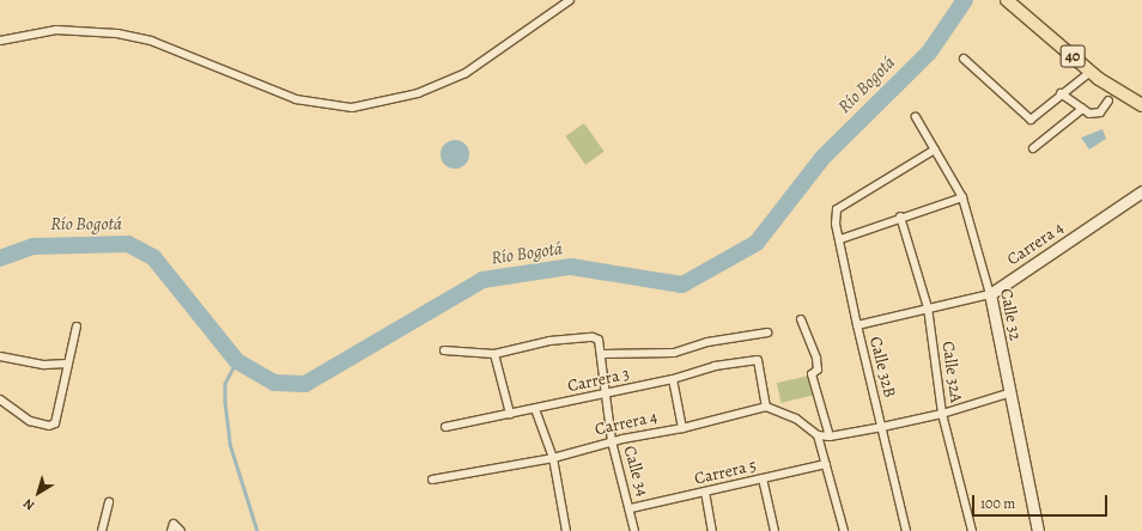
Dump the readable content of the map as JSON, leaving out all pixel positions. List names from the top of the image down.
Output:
{
  "streets": {
    "main road": ["40"],
    "street": [
      "Carrera 4",
      "Calle 32",
      "Calle 32B",
      "Calle 32A",
      "Carrera 3",
      "Calle 34",
      "Carrera 5"
    ]
  },
  "crossings": [
    ["Carrera 4", "Calle 32"],
    ["Carrera 4", "Calle 32B"],
    ["Carrera 4", "Calle 32A"],
    ["Carrera 4", "Carrera 3"],
    ["Carrera 4", "Calle 34"],
    ["Calle 32", "Calle 32B"],
    ["Carrera 3", "Calle 34"],
    ["Calle 34", "Carrera 5"]
  ],
  "water": ["Río Bogotá"],
  "scale_bar": "100 m",
  "north": "bottom left"
}
